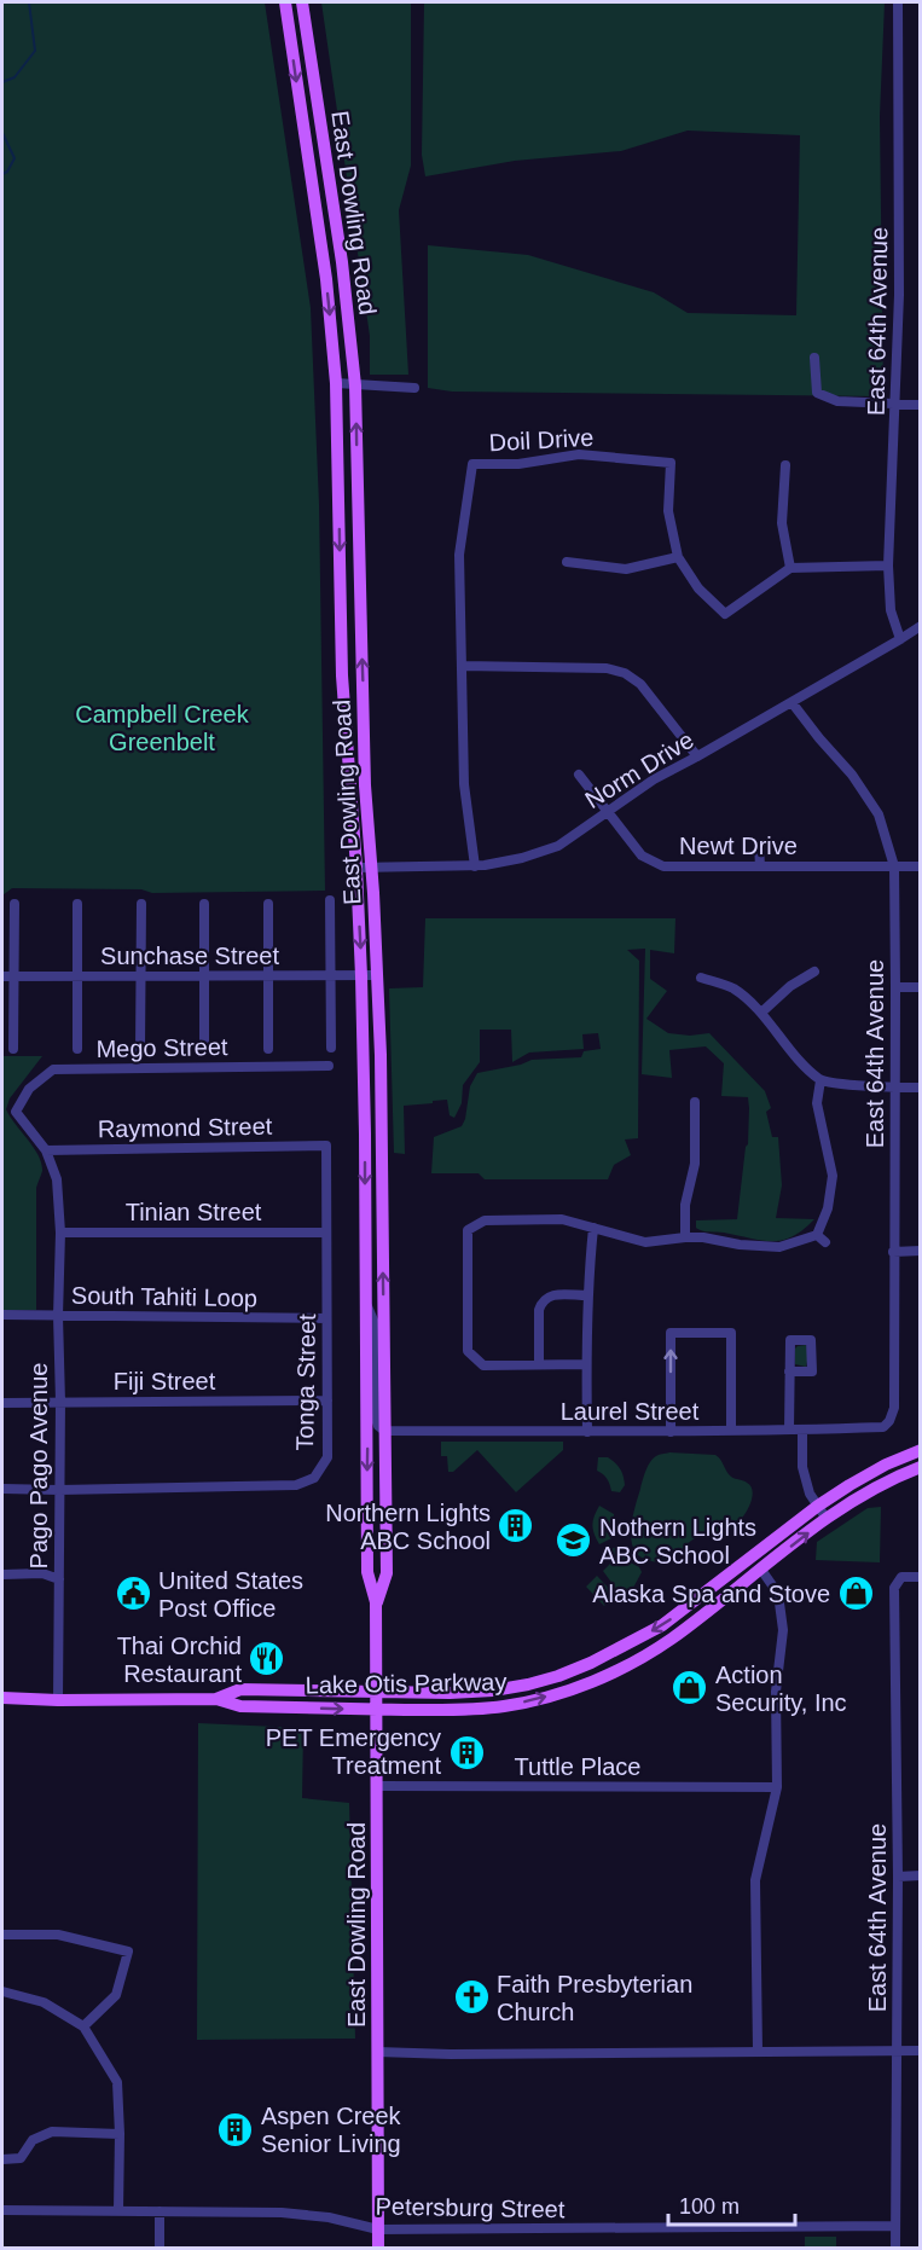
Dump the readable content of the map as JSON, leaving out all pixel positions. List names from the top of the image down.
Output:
{
  "streets": {
    "main road": ["East Dowling Road", "Lake Otis Parkway"],
    "street": [
      "East 64th Avenue",
      "Doil Drive",
      "Norm Drive",
      "Newt Drive",
      "Sunchase Street",
      "Mego Street",
      "Raymond Street",
      "Tinian Street",
      "South Tahiti Loop",
      "Fiji Street",
      "Tonga Street",
      "Laurel Street",
      "Pago Pago Avenue",
      "Tuttle Place",
      "Petersburg Street"
    ]
  },
  "crossings": [
    ["East Dowling Road", "Norm Drive"],
    ["East Dowling Road", "Sunchase Street"],
    ["East Dowling Road", "Laurel Street"],
    ["East Dowling Road", "Lake Otis Parkway"],
    ["East Dowling Road", "Tuttle Place"],
    ["East Dowling Road", "Petersburg Street"],
    ["East 64th Avenue", "Norm Drive"],
    ["East 64th Avenue", "Newt Drive"],
    ["East 64th Avenue", "Laurel Street"],
    ["East 64th Avenue", "Petersburg Street"],
    ["Doil Drive", "Norm Drive"],
    ["Norm Drive", "Newt Drive"],
    ["Mego Street", "Pago Pago Avenue"],
    ["Raymond Street", "Tonga Street"],
    ["Raymond Street", "Pago Pago Avenue"],
    ["Tinian Street", "Tonga Street"],
    ["Tinian Street", "Pago Pago Avenue"],
    ["South Tahiti Loop", "Tonga Street"],
    ["South Tahiti Loop", "Pago Pago Avenue"],
    ["Fiji Street", "Tonga Street"],
    ["Fiji Street", "Pago Pago Avenue"],
    ["Tonga Street", "Pago Pago Avenue"],
    ["Pago Pago Avenue", "Lake Otis Parkway"]
  ],
  "parks": ["Campbell Creek Greenbelt"],
  "places": {
    "building": ["Northern Lights ABC School", "PET Emergency Treatment", "Aspen Creek Senior Living"],
    "school or university": ["Nothern Lights ABC School"],
    "public building": ["United States Post Office"],
    "shop": ["Alaska Spa and Stove", "Action Security, Inc"],
    "restaurant": ["Thai Orchid Restaurant"],
    "church": ["Faith Presbyterian Church"]
  },
  "scale_bar": "100 m"
}
